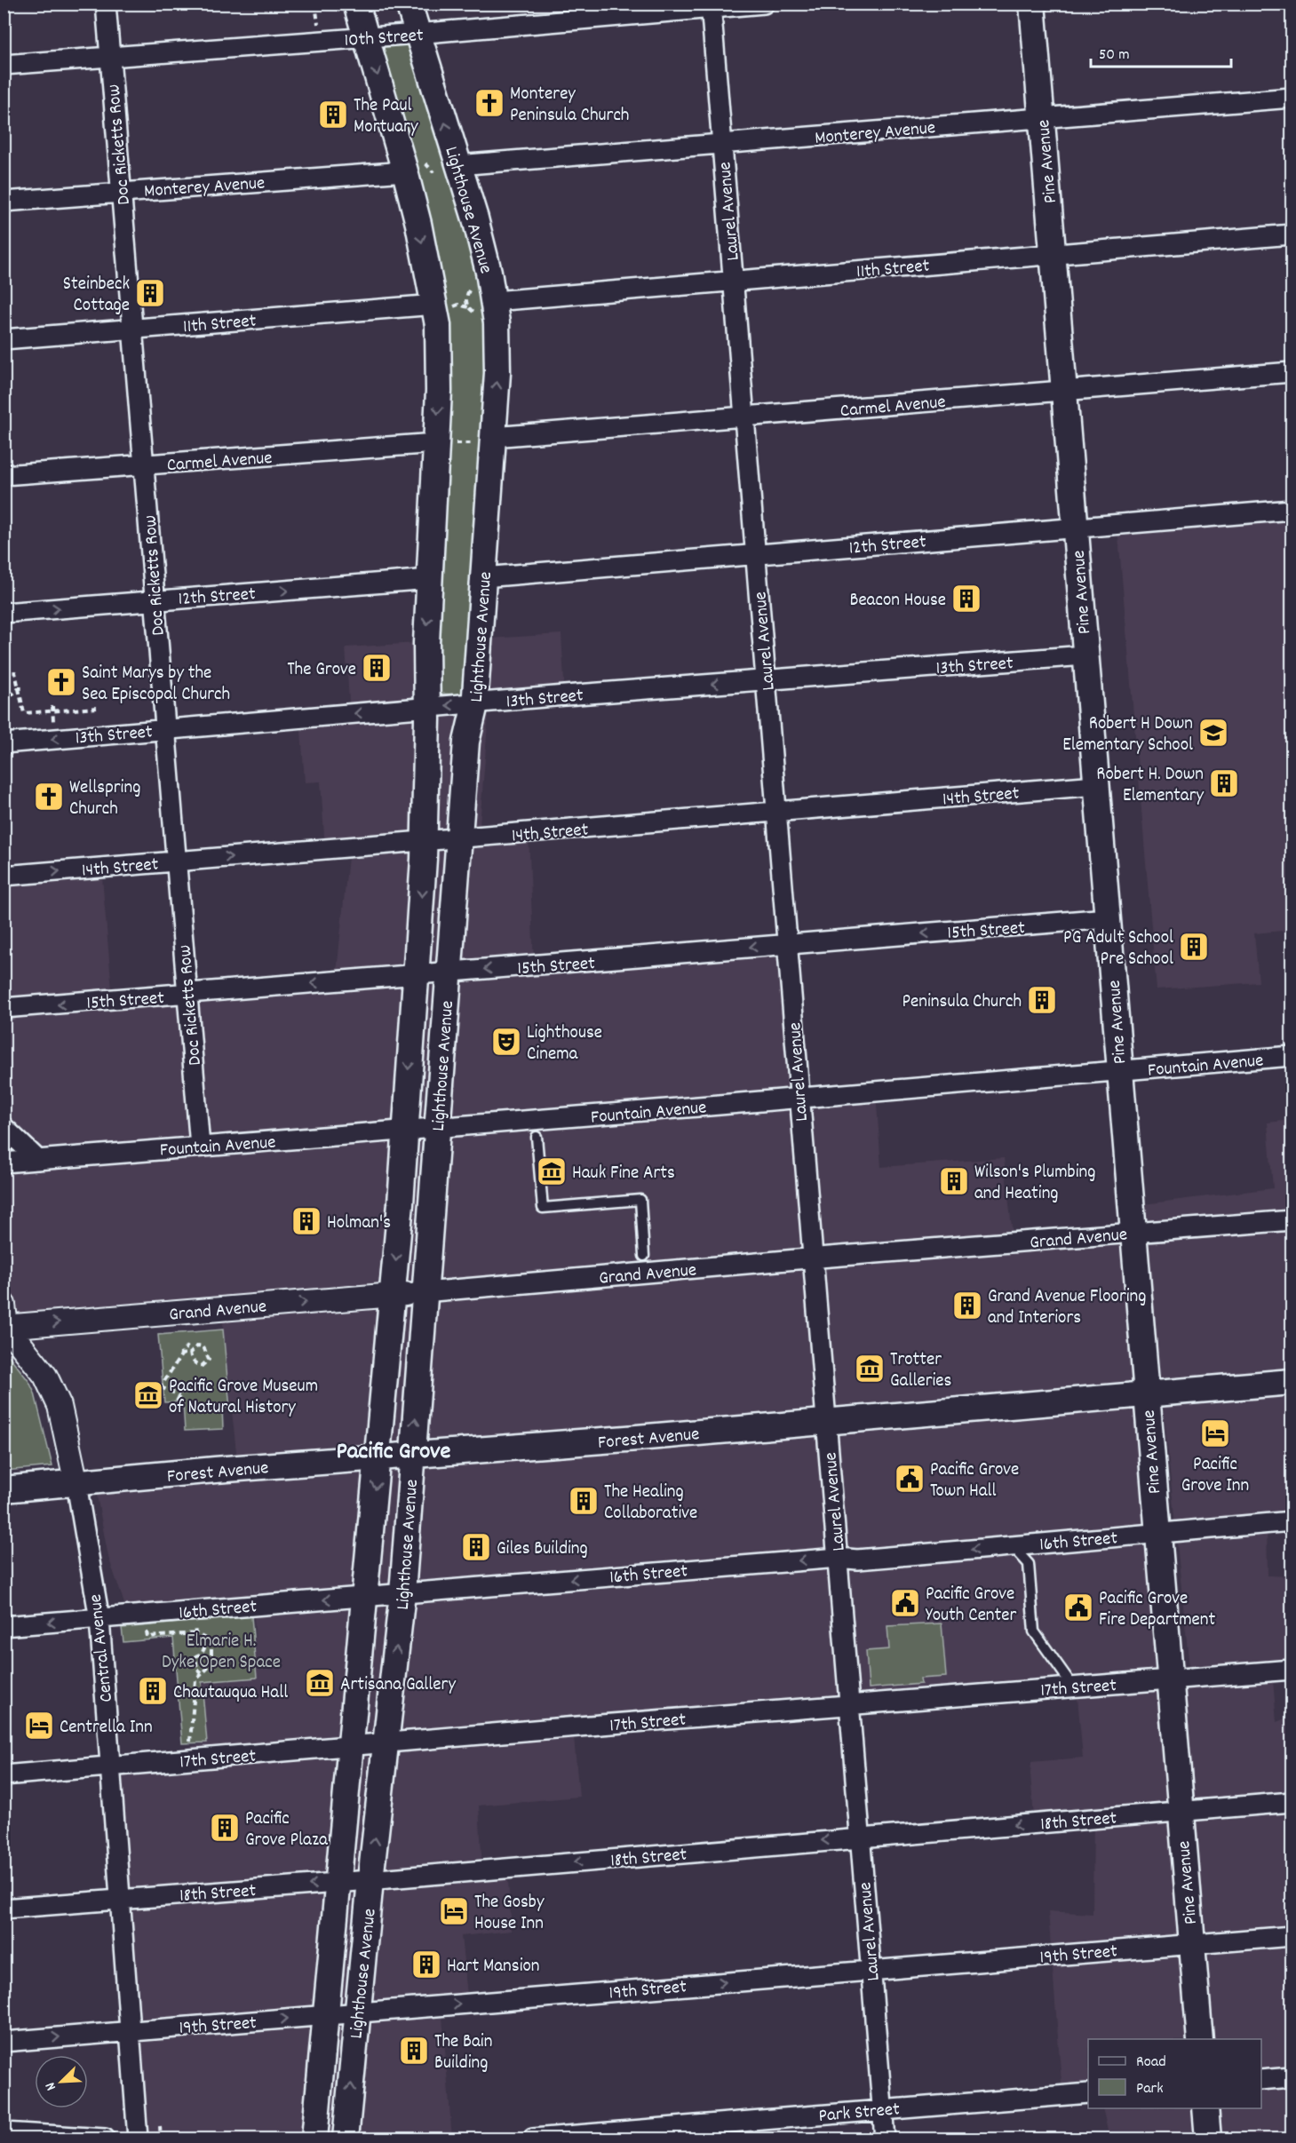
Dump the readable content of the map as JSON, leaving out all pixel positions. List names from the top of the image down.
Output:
{
  "streets": {
    "main road": ["Pine Avenue", "Lighthouse Avenue", "Forest Avenue"],
    "street": [
      "10th Street",
      "Monterey Avenue",
      "Doc Ricketts Row",
      "Laurel Avenue",
      "11th Street",
      "Carmel Avenue",
      "12th Street",
      "13th Street",
      "14th Street",
      "15th Street",
      "Fountain Avenue",
      "Grand Avenue",
      "16th Street",
      "Central Avenue",
      "17th Street",
      "18th Street",
      "19th Street",
      "Park Street"
    ]
  },
  "crossings": [
    ["10th Street", "Doc Ricketts Row"],
    ["10th Street", "Lighthouse Avenue"],
    ["10th Street", "Laurel Avenue"],
    ["Monterey Avenue", "Doc Ricketts Row"],
    ["Monterey Avenue", "Pine Avenue"],
    ["Monterey Avenue", "Lighthouse Avenue"],
    ["Monterey Avenue", "Laurel Avenue"],
    ["Doc Ricketts Row", "11th Street"],
    ["Doc Ricketts Row", "Carmel Avenue"],
    ["Doc Ricketts Row", "12th Street"],
    ["Doc Ricketts Row", "13th Street"],
    ["Doc Ricketts Row", "14th Street"],
    ["Doc Ricketts Row", "15th Street"],
    ["Doc Ricketts Row", "Fountain Avenue"],
    ["Pine Avenue", "11th Street"],
    ["Pine Avenue", "Carmel Avenue"],
    ["Pine Avenue", "12th Street"],
    ["Pine Avenue", "13th Street"],
    ["Pine Avenue", "14th Street"],
    ["Pine Avenue", "15th Street"],
    ["Pine Avenue", "Fountain Avenue"],
    ["Pine Avenue", "Grand Avenue"],
    ["Pine Avenue", "Forest Avenue"],
    ["Pine Avenue", "16th Street"],
    ["Pine Avenue", "17th Street"],
    ["Pine Avenue", "18th Street"],
    ["Pine Avenue", "19th Street"],
    ["Lighthouse Avenue", "11th Street"],
    ["Lighthouse Avenue", "Carmel Avenue"],
    ["Lighthouse Avenue", "12th Street"],
    ["Lighthouse Avenue", "13th Street"],
    ["Lighthouse Avenue", "14th Street"],
    ["Lighthouse Avenue", "15th Street"],
    ["Lighthouse Avenue", "Fountain Avenue"],
    ["Lighthouse Avenue", "Grand Avenue"],
    ["Lighthouse Avenue", "Forest Avenue"],
    ["Lighthouse Avenue", "16th Street"],
    ["Lighthouse Avenue", "17th Street"],
    ["Lighthouse Avenue", "18th Street"],
    ["Lighthouse Avenue", "19th Street"],
    ["Laurel Avenue", "11th Street"],
    ["Laurel Avenue", "Carmel Avenue"],
    ["Laurel Avenue", "12th Street"],
    ["Laurel Avenue", "13th Street"],
    ["Laurel Avenue", "14th Street"],
    ["Laurel Avenue", "15th Street"],
    ["Laurel Avenue", "Fountain Avenue"],
    ["Laurel Avenue", "Grand Avenue"],
    ["Laurel Avenue", "Forest Avenue"],
    ["Laurel Avenue", "16th Street"],
    ["Laurel Avenue", "17th Street"],
    ["Laurel Avenue", "18th Street"],
    ["Laurel Avenue", "19th Street"],
    ["Laurel Avenue", "Park Street"],
    ["Grand Avenue", "Central Avenue"],
    ["Forest Avenue", "Central Avenue"],
    ["16th Street", "Central Avenue"],
    ["Central Avenue", "17th Street"],
    ["Central Avenue", "18th Street"],
    ["Central Avenue", "19th Street"]
  ],
  "one_way": [
    "13th Street",
    "14th Street",
    "15th Street",
    "16th Street",
    "18th Street",
    "19th Street"
  ],
  "districts": ["Pacific Grove"],
  "parks": ["Elmarie H. Dyke Open Space"],
  "places": {
    "church": ["Monterey Peninsula Church", "Saint Marys by the Sea Episcopal Church", "Wellspring Church"],
    "building": [
      "The Paul Mortuary",
      "Steinbeck Cottage",
      "Beacon House",
      "The Grove",
      "Robert H. Down Elementary",
      "PG Adult School Pre School",
      "Peninsula Church",
      "Wilson's Plumbing and Heating",
      "Holman's",
      "Grand Avenue Flooring and Interiors",
      "The Healing Collaborative",
      "Giles Building",
      "Chautauqua Hall",
      "Pacific Grove Plaza",
      "Hart Mansion",
      "The Bain Building"
    ],
    "school or university": ["Robert H Down Elementary School"],
    "theatre": ["Lighthouse Cinema"],
    "museum": [
      "Hauk Fine Arts",
      "Trotter Galleries",
      "Pacific Grove Museum of Natural History",
      "Artisana Gallery"
    ],
    "hotel": ["Pacific Grove Inn", "Centrella Inn", "The Gosby House Inn"],
    "public building": ["Pacific Grove Town Hall", "Pacific Grove Youth Center", "Pacific Grove Fire Department"]
  },
  "legend": ["Road", "Park"],
  "scale_bar": "50 m",
  "north": "bottom left"
}
